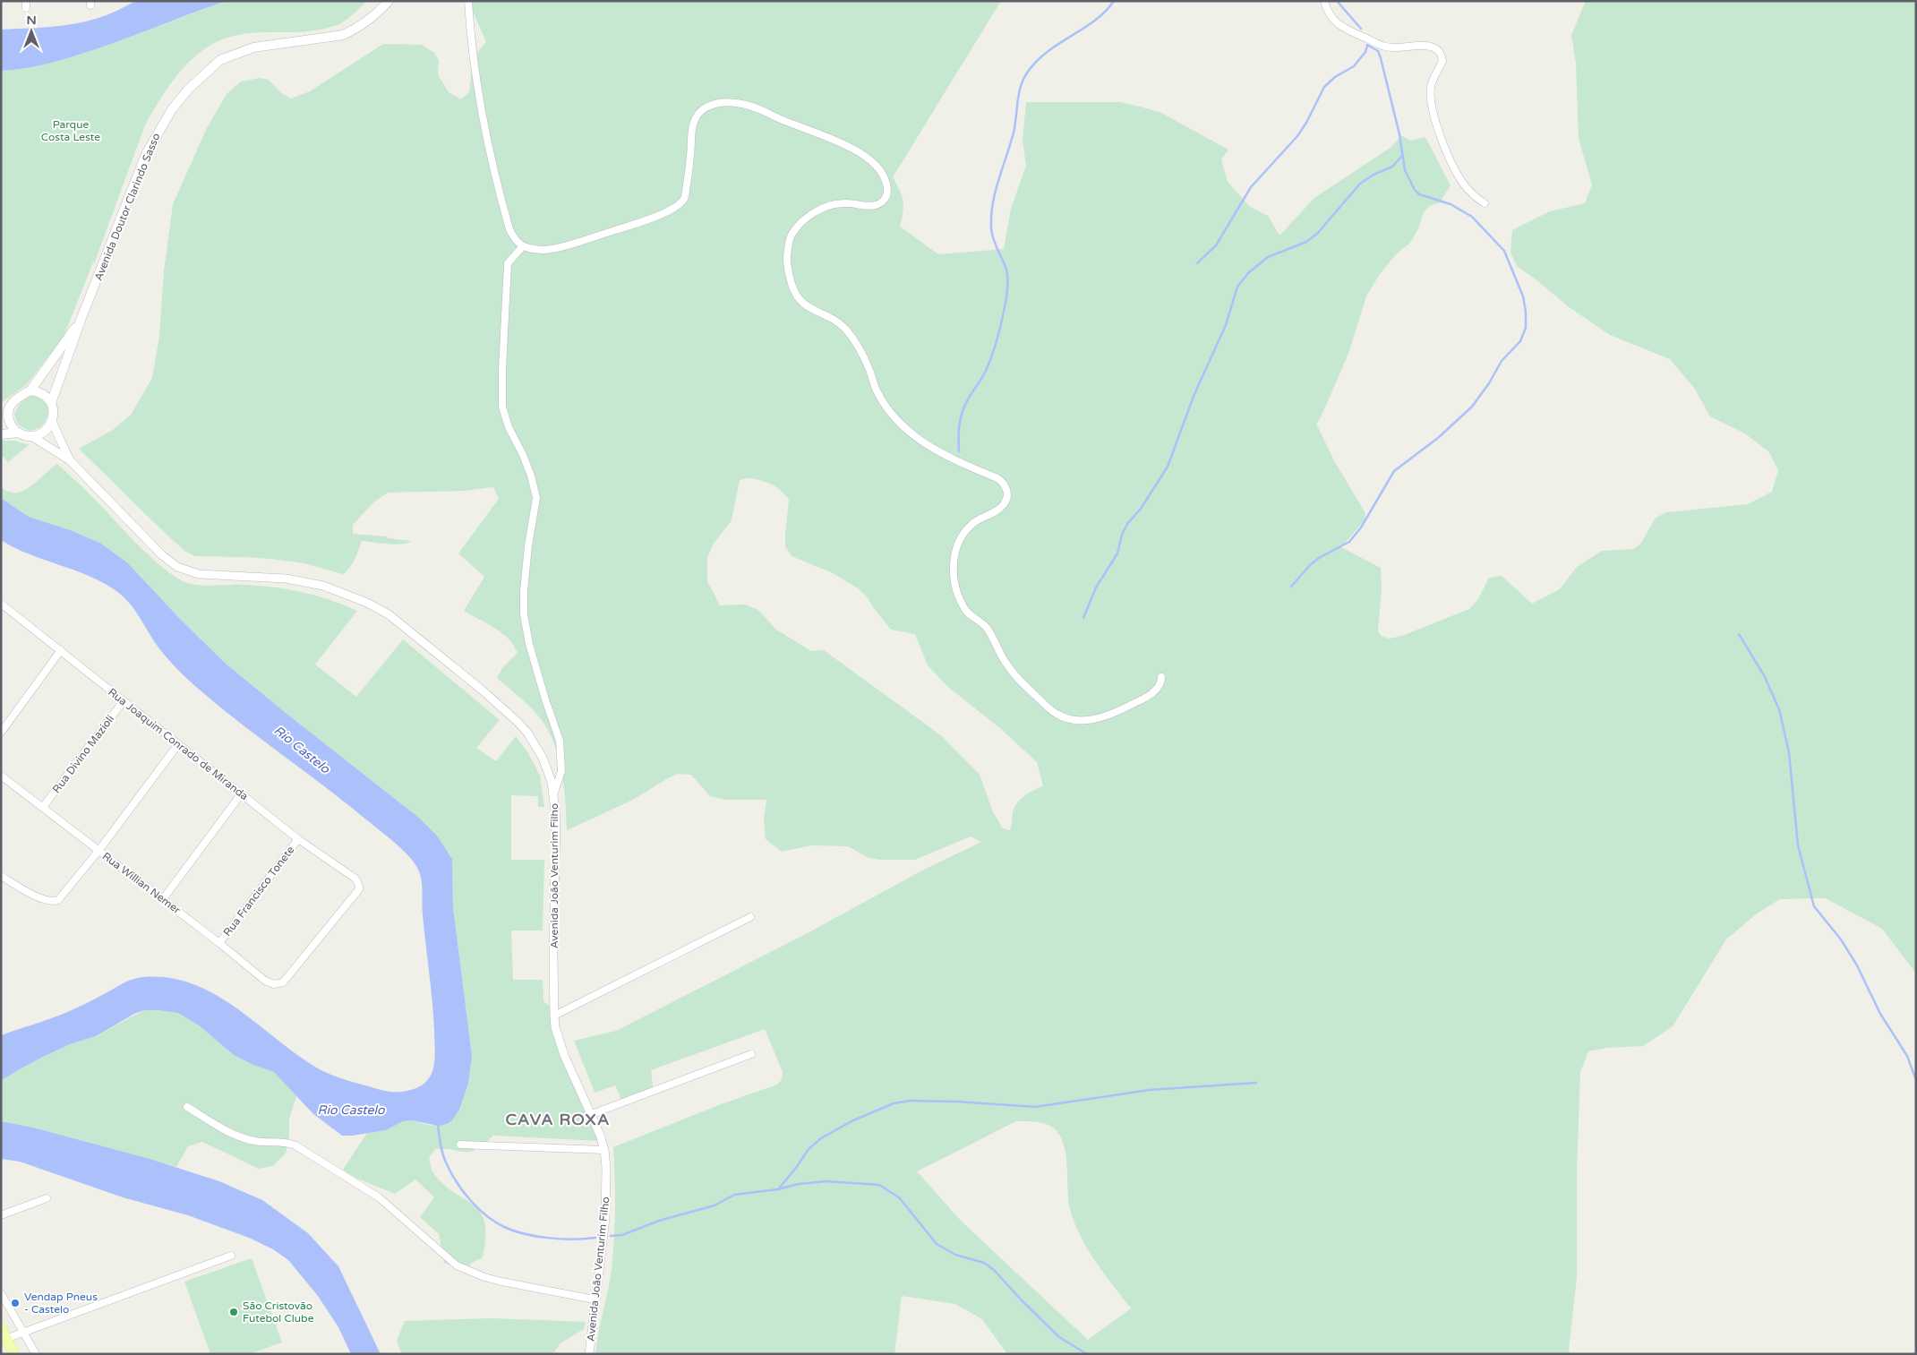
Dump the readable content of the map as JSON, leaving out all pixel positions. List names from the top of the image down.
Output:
{
  "streets": {
    "main road": ["Avenida Doutor Clarindo Sasso"],
    "street": [
      "Rua Joaquim Conrado de Miranda",
      "Rua Divino Mazioli",
      "Avenida João Venturim Filho",
      "Rua Willian Nemer",
      "Rua Francisco Tonete"
    ]
  },
  "crossings": [
    ["Avenida Doutor Clarindo Sasso", "Avenida João Venturim Filho"],
    ["Rua Joaquim Conrado de Miranda", "Rua Divino Mazioli"],
    ["Rua Joaquim Conrado de Miranda", "Rua Willian Nemer"],
    ["Rua Joaquim Conrado de Miranda", "Rua Francisco Tonete"],
    ["Rua Divino Mazioli", "Rua Willian Nemer"],
    ["Rua Willian Nemer", "Rua Francisco Tonete"]
  ],
  "districts": ["CAVA ROXA"],
  "water": ["Rio Castelo"],
  "parks": ["Parque Costa Leste"],
  "places": ["Vendap Pneus - Castelo", "São Cristovão Futebol Clube"],
  "north": "top"
}
